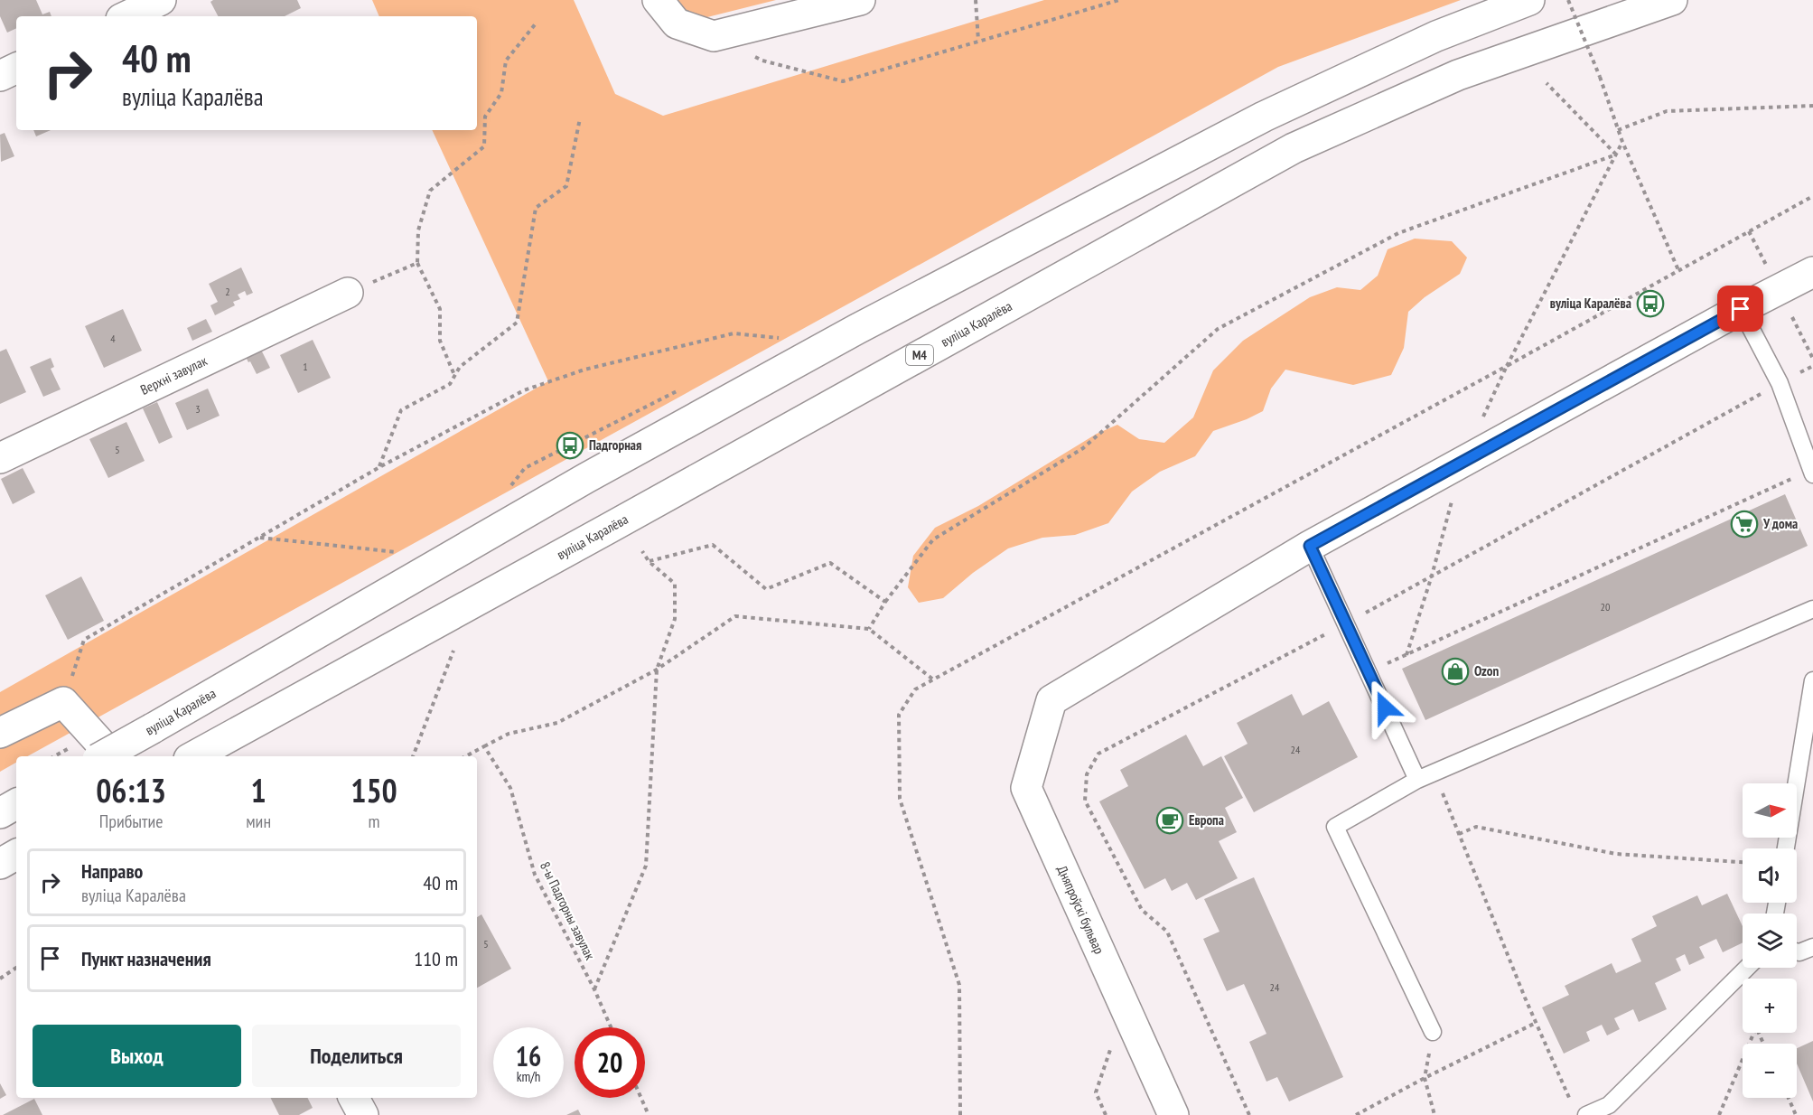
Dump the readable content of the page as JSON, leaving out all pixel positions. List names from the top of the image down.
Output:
{
  "streets": {
    "main road": [
      "вуліца Каралёва",
      "М4",
      "Верхні завулак",
      "Дняпроўскі бульвар"
    ],
    "path": ["8-ы Падгорны завулак"]
  },
  "places": {
    "bus stop": ["вуліца Каралёва", "Падгорная"],
    "supermarket": ["У дома"],
    "shop": ["Ozon"],
    "cafe": ["Европа"]
  },
  "house_numbers": [
    "2",
    "4",
    "1",
    "3",
    "5",
    "20",
    "24",
    "5",
    "24"
  ],
  "north": "right",
  "page": {
    "turn": ["40 m", "вуліца Каралёва"],
    "eta": [
      "06:13",
      "Прибытие",
      "1",
      "мин",
      "150",
      "m"
    ],
    "map_buttons": ["+", "−"],
    "list": [
      {
        "name": "Направо",
        "note": "вуліца Каралёва",
        "value": "40 m"
      },
      {
        "name": "Пункт назначения",
        "value": "110 m"
      }
    ],
    "buttons": ["Выход", "Поделиться"],
    "speed": "16 km/h",
    "limit": "20"
  }
}
